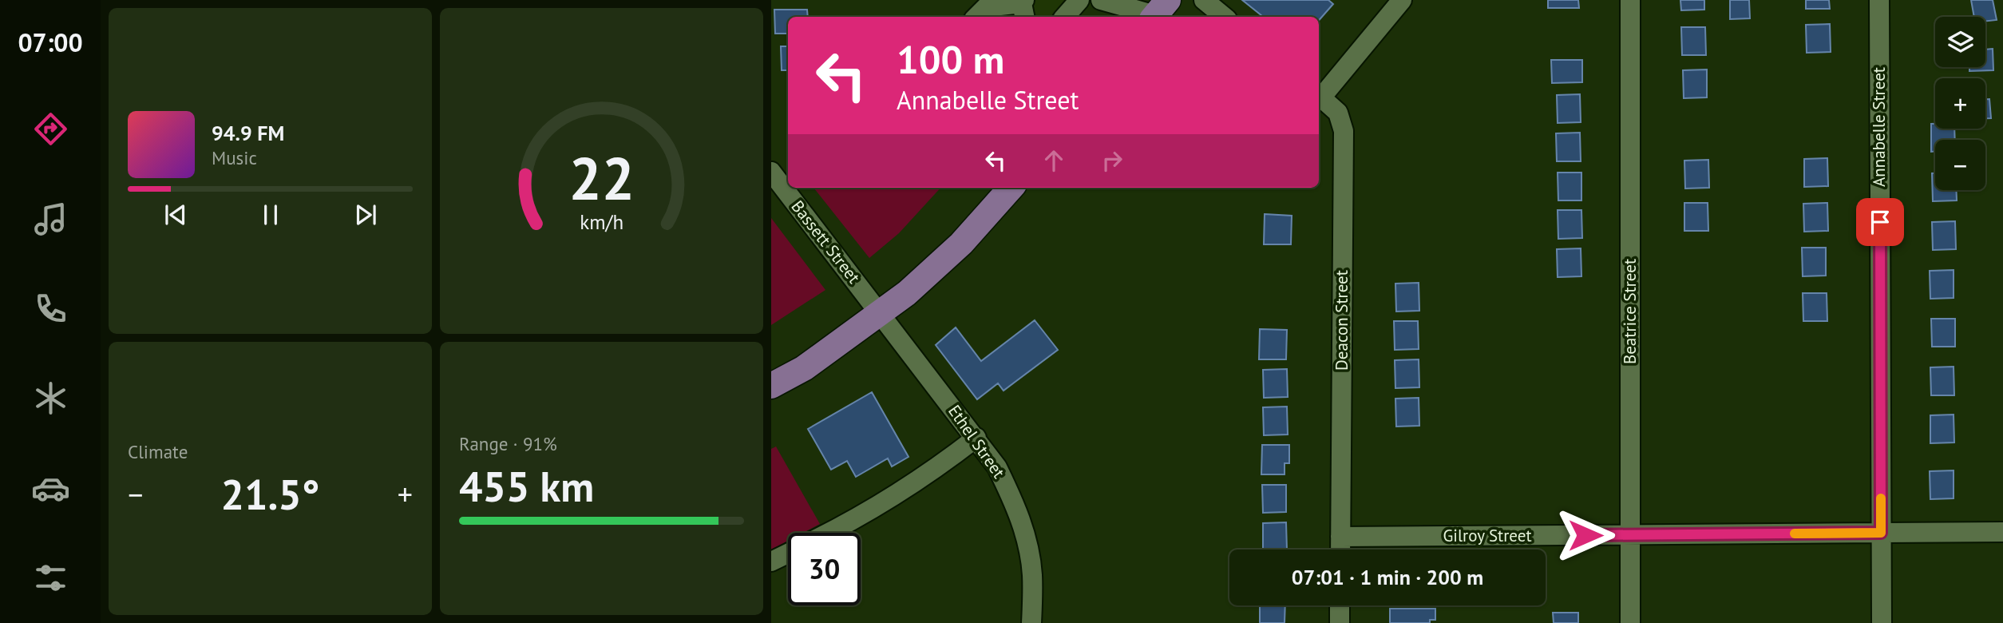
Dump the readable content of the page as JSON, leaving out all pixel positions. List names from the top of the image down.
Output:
{
  "streets": {
    "street": [
      "Annabelle Street",
      "Bassett Street",
      "Beatrice Street",
      "Deacon Street",
      "Ethel Street",
      "Gilroy Street"
    ]
  },
  "crossings": [
    ["Annabelle Street", "Gilroy Street"],
    ["Bassett Street", "Ethel Street"],
    ["Beatrice Street", "Gilroy Street"],
    ["Deacon Street", "Gilroy Street"]
  ],
  "page": {
    "tabs": "07:00",
    "map_buttons": ["+", "−"],
    "turn": ["100 m", "Annabelle Street"],
    "song": ["94.9 FM", "Music"],
    "tile": [
      "Climate",
      ["Range · 91%", "455 km"]
    ],
    "heat": ["−", "21.5°", "+"],
    "limit": "30",
    "trip": "07:01 · 1 min · 200 m",
    "gauge": ["22", "km/h"]
  }
}
